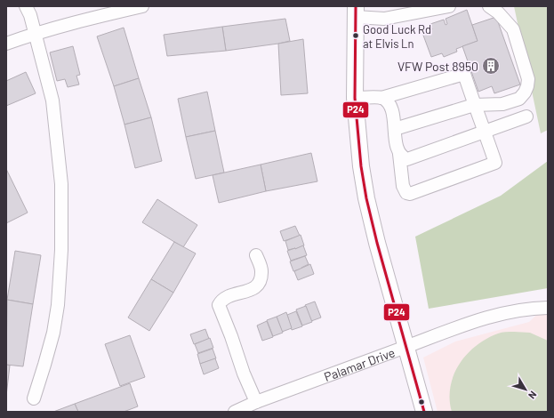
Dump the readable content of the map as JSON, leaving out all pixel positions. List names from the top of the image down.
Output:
{
  "streets": {
    "street": ["Palamar Drive"]
  },
  "places": {
    "other": ["Good Luck Rd at Elvis Ln"],
    "building": ["VFW Post 8950"]
  },
  "lines": ["transit line P24"],
  "north": "bottom right"
}
